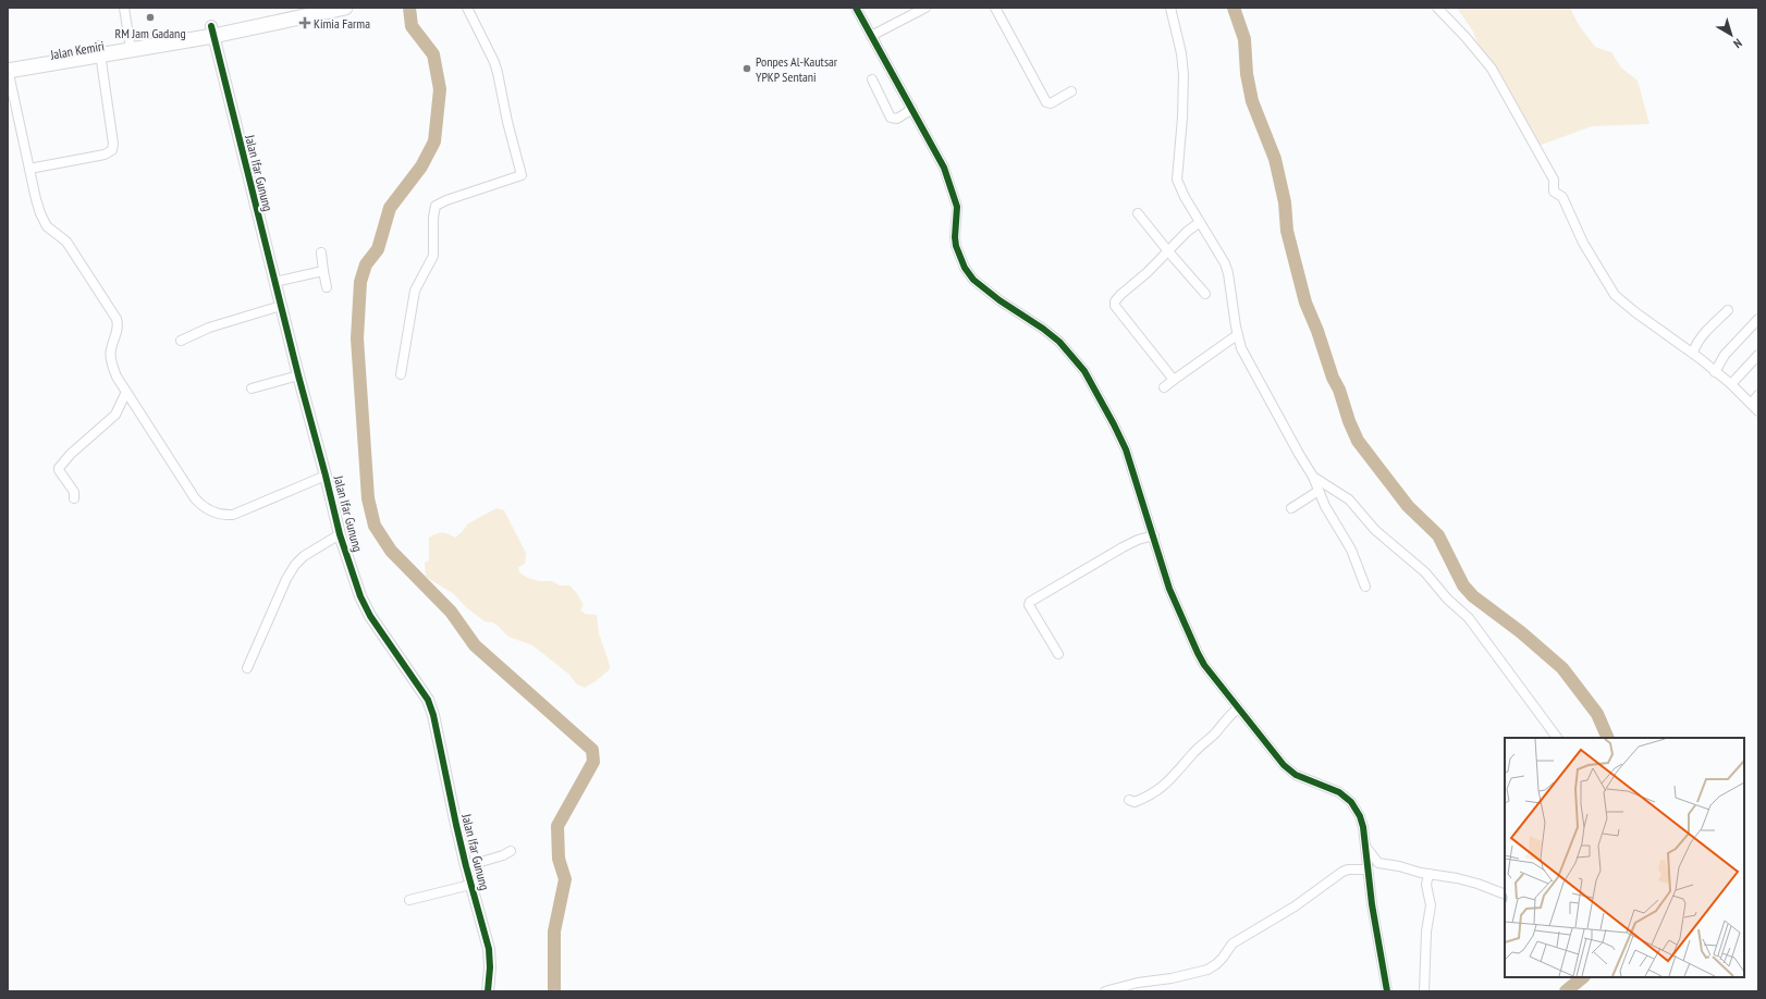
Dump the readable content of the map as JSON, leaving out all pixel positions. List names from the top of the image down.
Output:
{
  "streets": {
    "highway": ["Jalan Kemiri"],
    "street": ["Jalan Ifar Gunung"]
  },
  "crossings": [
    ["Jalan Kemiri", "Jalan Ifar Gunung"]
  ],
  "places": {
    "other": ["RM Jam Gadang", "Ponpes Al-Kautsar YPKP Sentani"],
    "health": ["Kimia Farma"]
  },
  "north": "bottom right"
}
